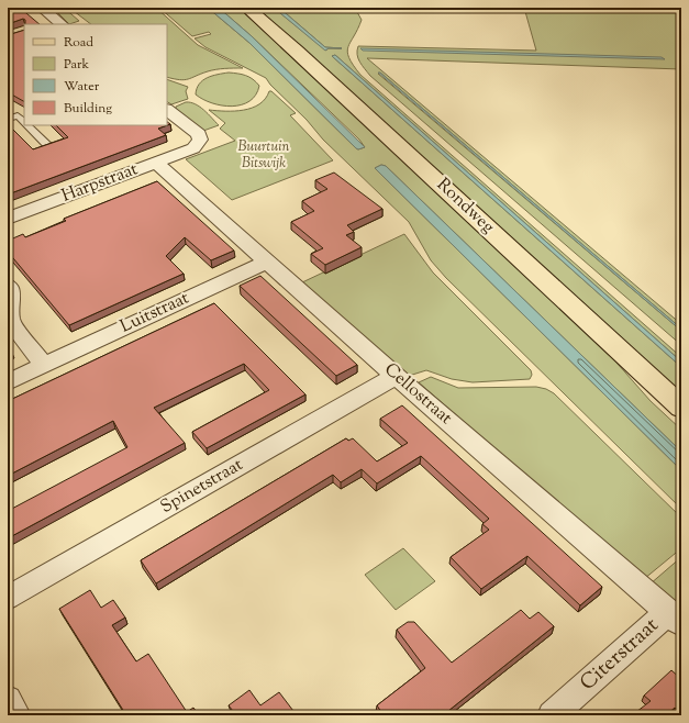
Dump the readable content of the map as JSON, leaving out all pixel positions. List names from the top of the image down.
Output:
{
  "streets": {
    "main road": ["Rondweg"],
    "street": [
      "Harpstraat",
      "Luitstraat",
      "Cellostraat",
      "Spinetstraat",
      "Citerstraat"
    ]
  },
  "crossings": [
    ["Harpstraat", "Cellostraat"],
    ["Luitstraat", "Cellostraat"],
    ["Cellostraat", "Spinetstraat"],
    ["Cellostraat", "Citerstraat"]
  ],
  "parks": ["Buurtuin Bitswijk"],
  "legend": [
    "Road",
    "Park",
    "Water",
    "Building"
  ]
}
